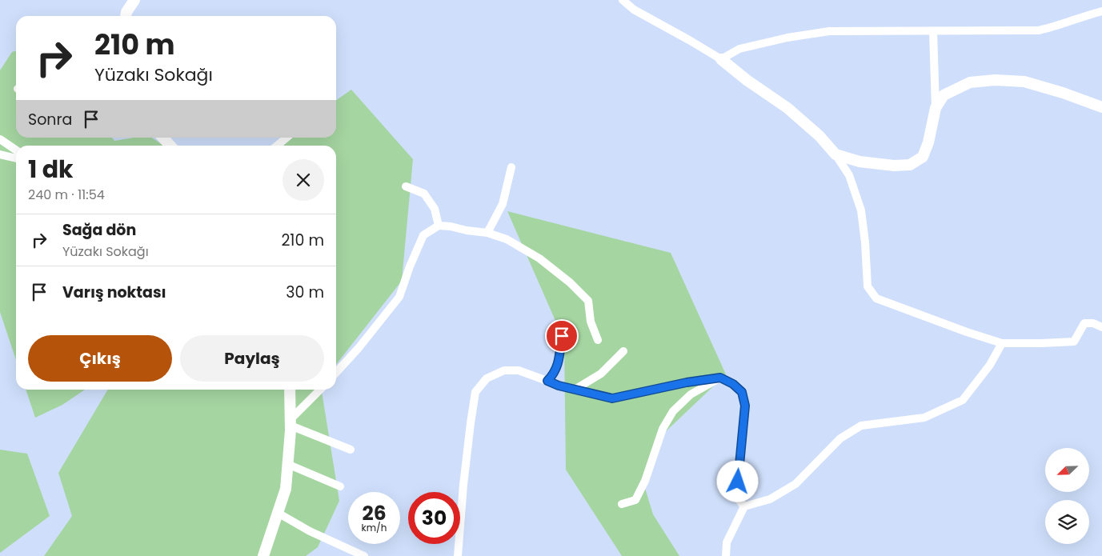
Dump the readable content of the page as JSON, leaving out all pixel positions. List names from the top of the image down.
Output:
{
  "north": "bottom left",
  "page": {
    "turn": ["210 m", "Yüzakı Sokağı"],
    "then": "Sonra",
    "heading": ["1 dk", "240 m · 11:54"],
    "list": [
      {
        "name": "Sağa dön",
        "note": "Yüzakı Sokağı",
        "value": "210 m"
      },
      {
        "name": "Varış noktası",
        "value": "30 m"
      }
    ],
    "buttons": ["Çıkış", "Paylaş"],
    "speed": "26 km/h",
    "limit": "30"
  }
}
